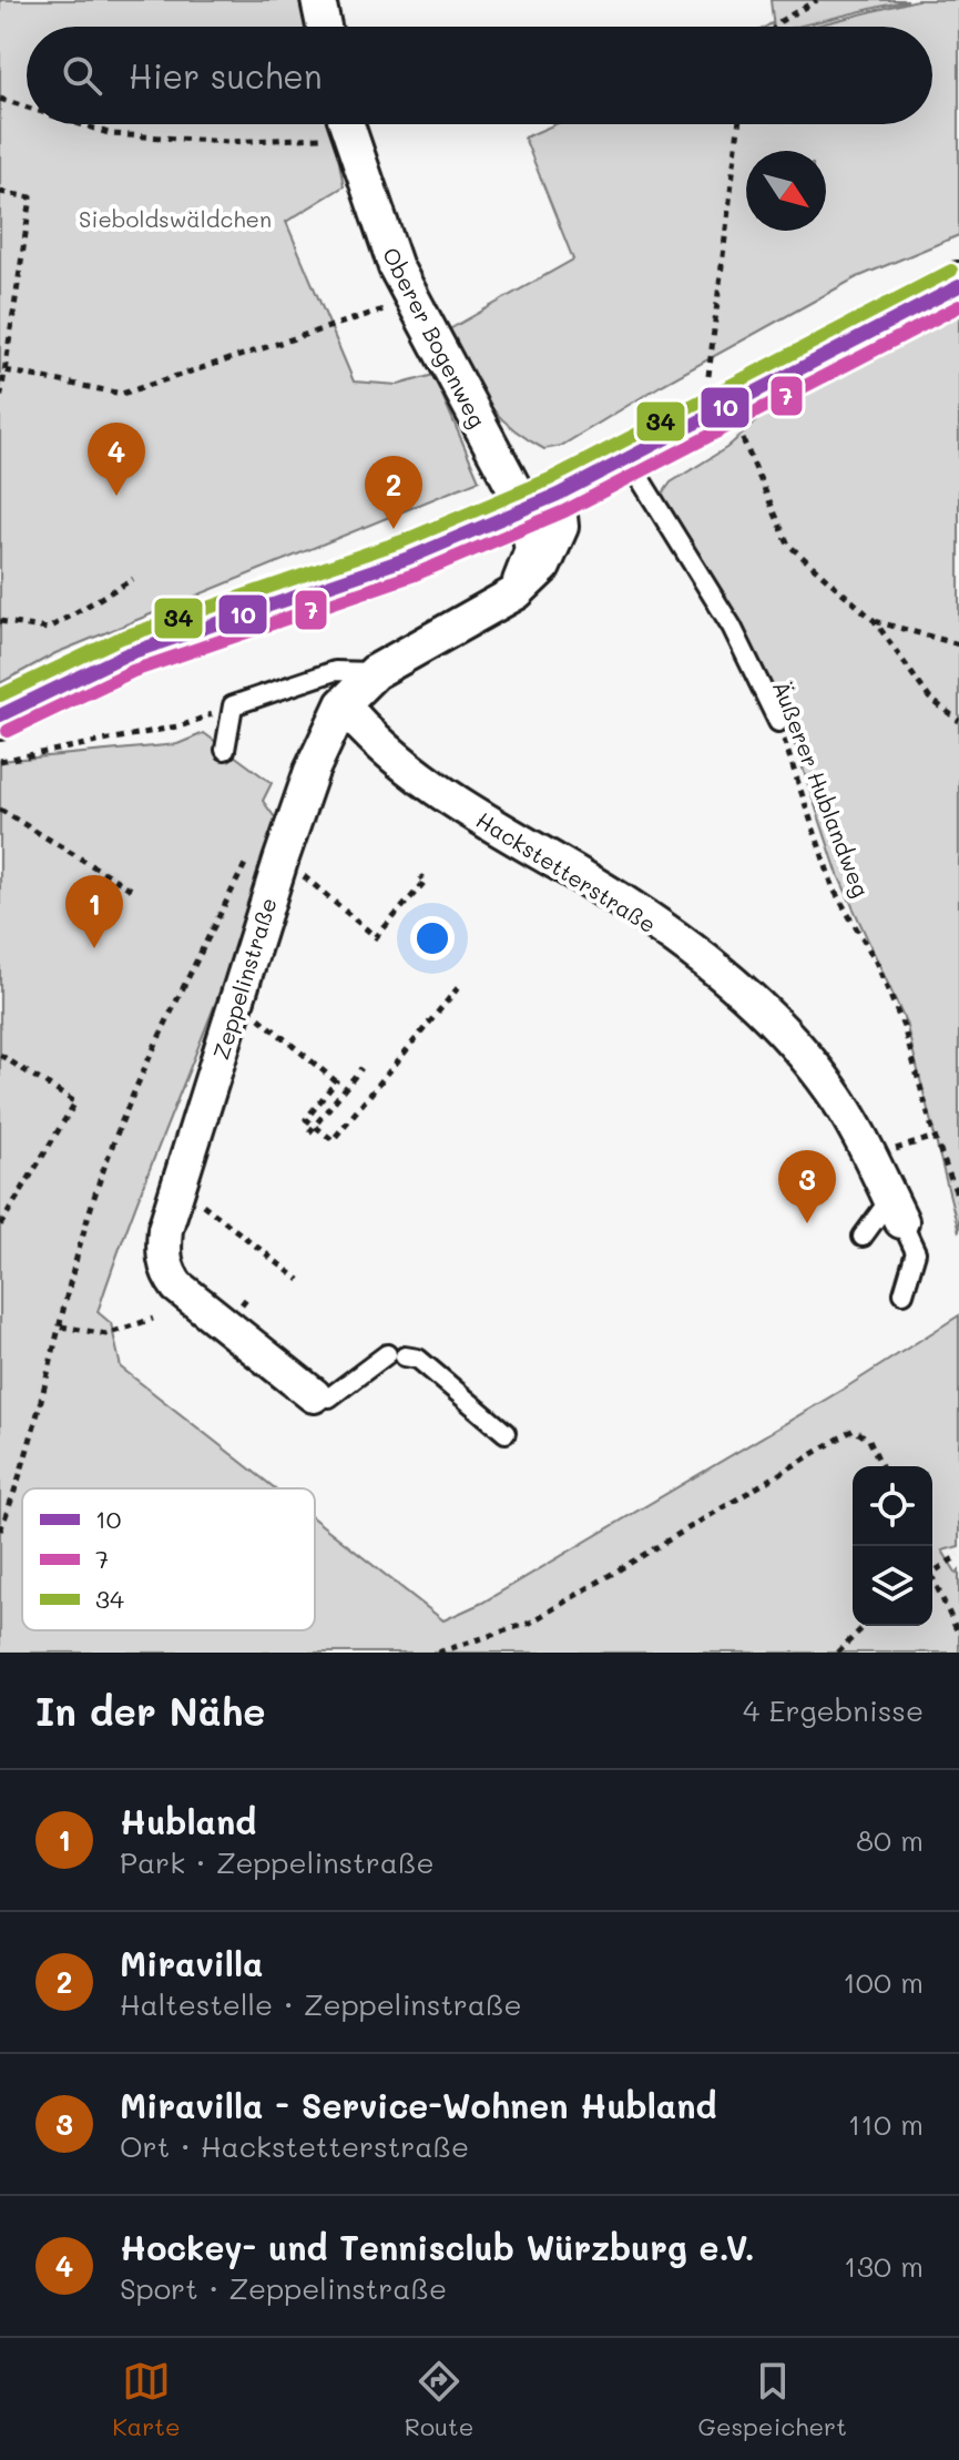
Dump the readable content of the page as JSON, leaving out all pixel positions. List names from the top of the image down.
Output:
{
  "streets": {
    "street": ["Oberer Bogenweg", "Hackstetterstraße", "Zeppelinstraße"],
    "lane": ["Äußerer Hublandweg"]
  },
  "crossings": [
    ["Oberer Bogenweg", "Zeppelinstraße"],
    ["Hackstetterstraße", "Zeppelinstraße"]
  ],
  "parks": ["Sieboldswäldchen"],
  "lines": ["transit line 34", "transit line 10", "transit line 7"],
  "legend": ["10", "7", "34"],
  "north": "bottom right",
  "page": {
    "search": "Hier suchen",
    "pins": [
      "4",
      "2",
      "1",
      "3"
    ],
    "heading": ["In der Nähe", "4 Ergebnisse"],
    "list": [
      {
        "mark": "1",
        "name": "Hubland",
        "note": "Park · Zeppelinstraße",
        "value": "80 m"
      },
      {
        "mark": "2",
        "name": "Miravilla",
        "note": "Haltestelle · Zeppelinstraße",
        "value": "100 m"
      },
      {
        "mark": "3",
        "name": "Miravilla - Service-Wohnen Hubland",
        "note": "Ort · Hackstetterstraße",
        "value": "110 m"
      },
      {
        "mark": "4",
        "name": "Hockey- und Tennisclub Würzburg e.V.",
        "note": "Sport · Zeppelinstraße",
        "value": "130 m"
      }
    ],
    "nav": ["Karte", "Route", "Gespeichert"]
  }
}
